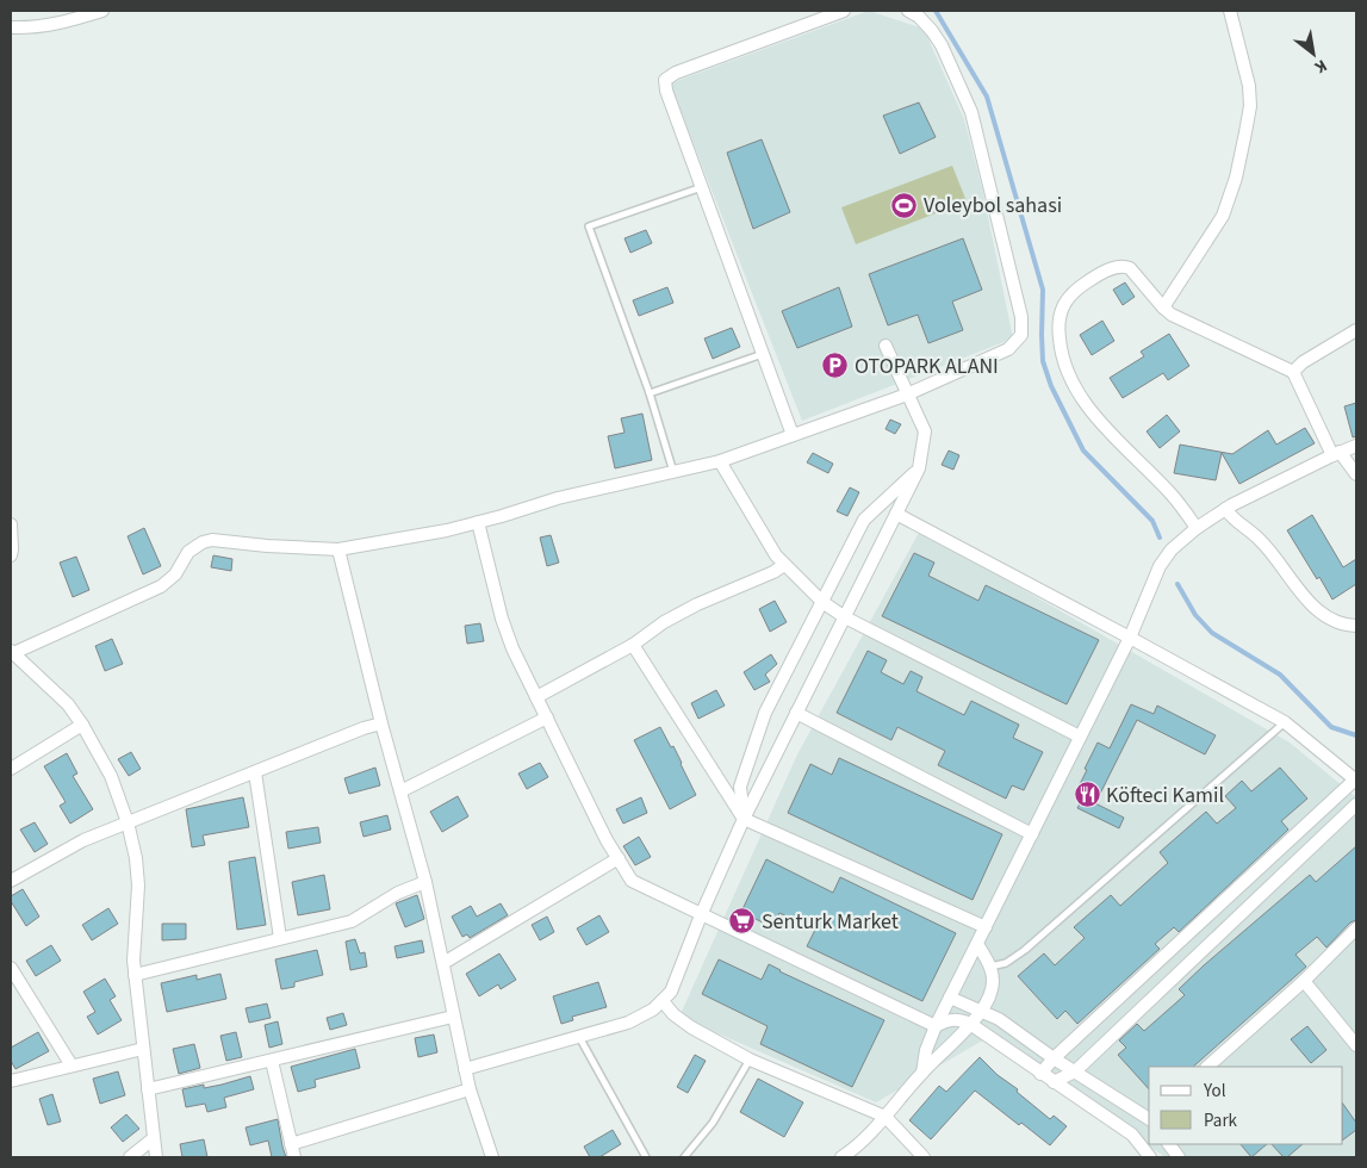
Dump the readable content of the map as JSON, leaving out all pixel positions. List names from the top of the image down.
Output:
{
  "places": {
    "sports": ["Voleybol sahasi"],
    "parking": ["OTOPARK ALANI"],
    "restaurant": ["Köfteci Kamil"],
    "supermarket": ["Senturk Market"]
  },
  "legend": ["Yol", "Park"],
  "north": "bottom right"
}
